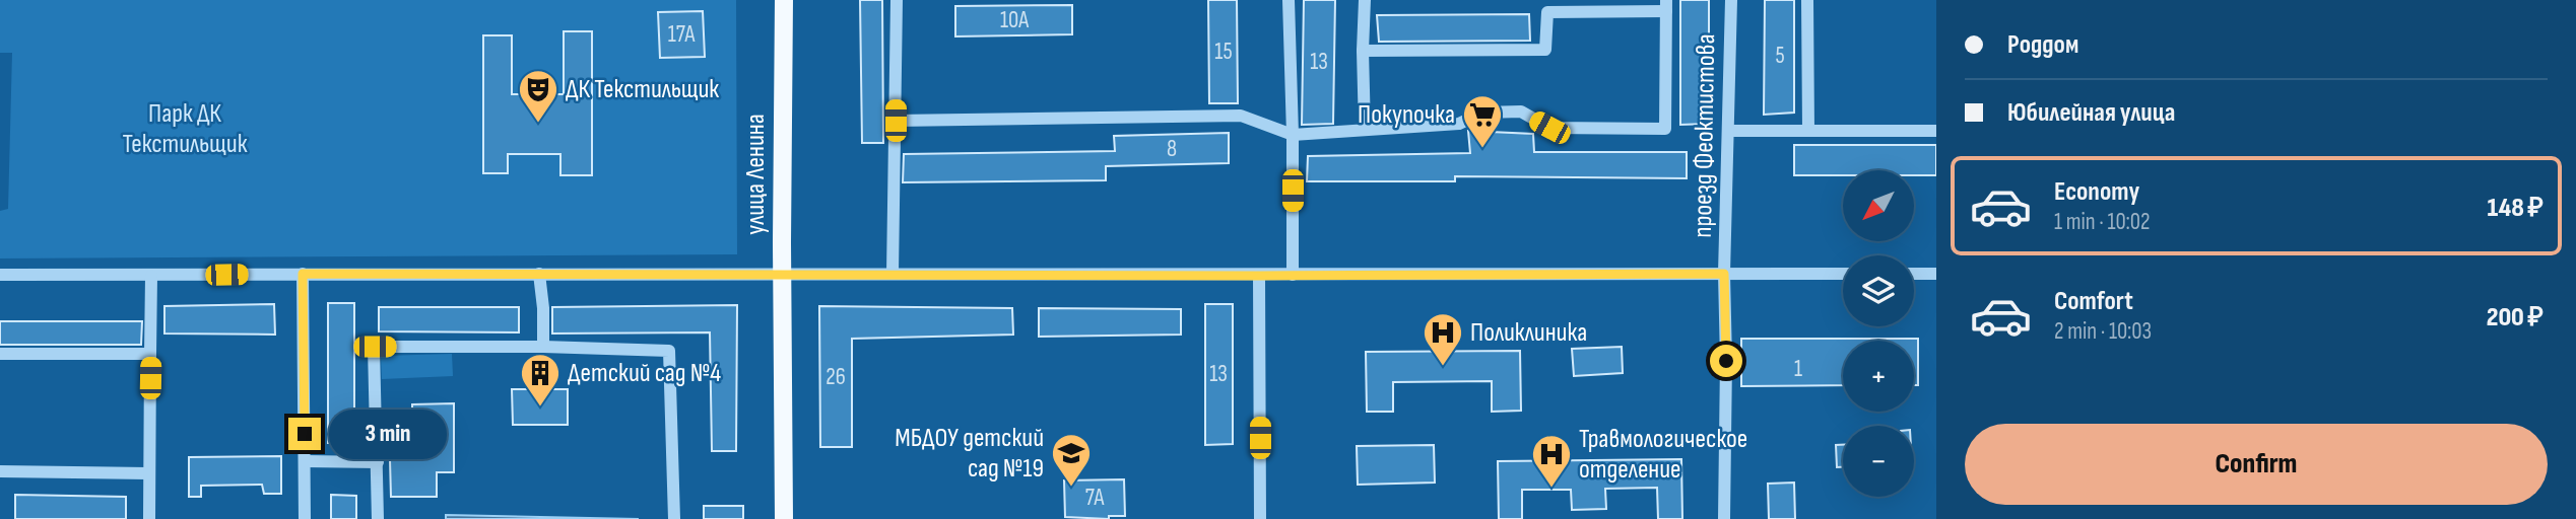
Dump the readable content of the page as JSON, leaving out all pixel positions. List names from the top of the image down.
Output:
{
  "streets": {
    "main road": ["улица Ленина"],
    "street": ["проезд Феоктистова"]
  },
  "parks": ["Парк ДК Текстильщик"],
  "places": {
    "theatre": ["ДК Текстильщик"],
    "supermarket": ["Покупочка"],
    "hospital": ["Поликлиника", "Травмологическое отделение"],
    "building": ["Детский сад №4"],
    "school or university": ["МБДОУ детский сад №19"]
  },
  "house_numbers": [
    "10А",
    "17А",
    "15",
    "5",
    "13",
    "8",
    "1",
    "13",
    "26",
    "7А"
  ],
  "north": "bottom left",
  "page": {
    "banner": ["Роддом", "Юбилейная улица"],
    "list": [
      {
        "name": "Economy",
        "note": "1 min · 10:02",
        "value": "148 ₽"
      },
      {
        "name": "Comfort",
        "note": "2 min · 10:03",
        "value": "200 ₽"
      }
    ],
    "map_buttons": ["+", "−"],
    "bubble": "3 min",
    "buttons": "Confirm"
  }
}
